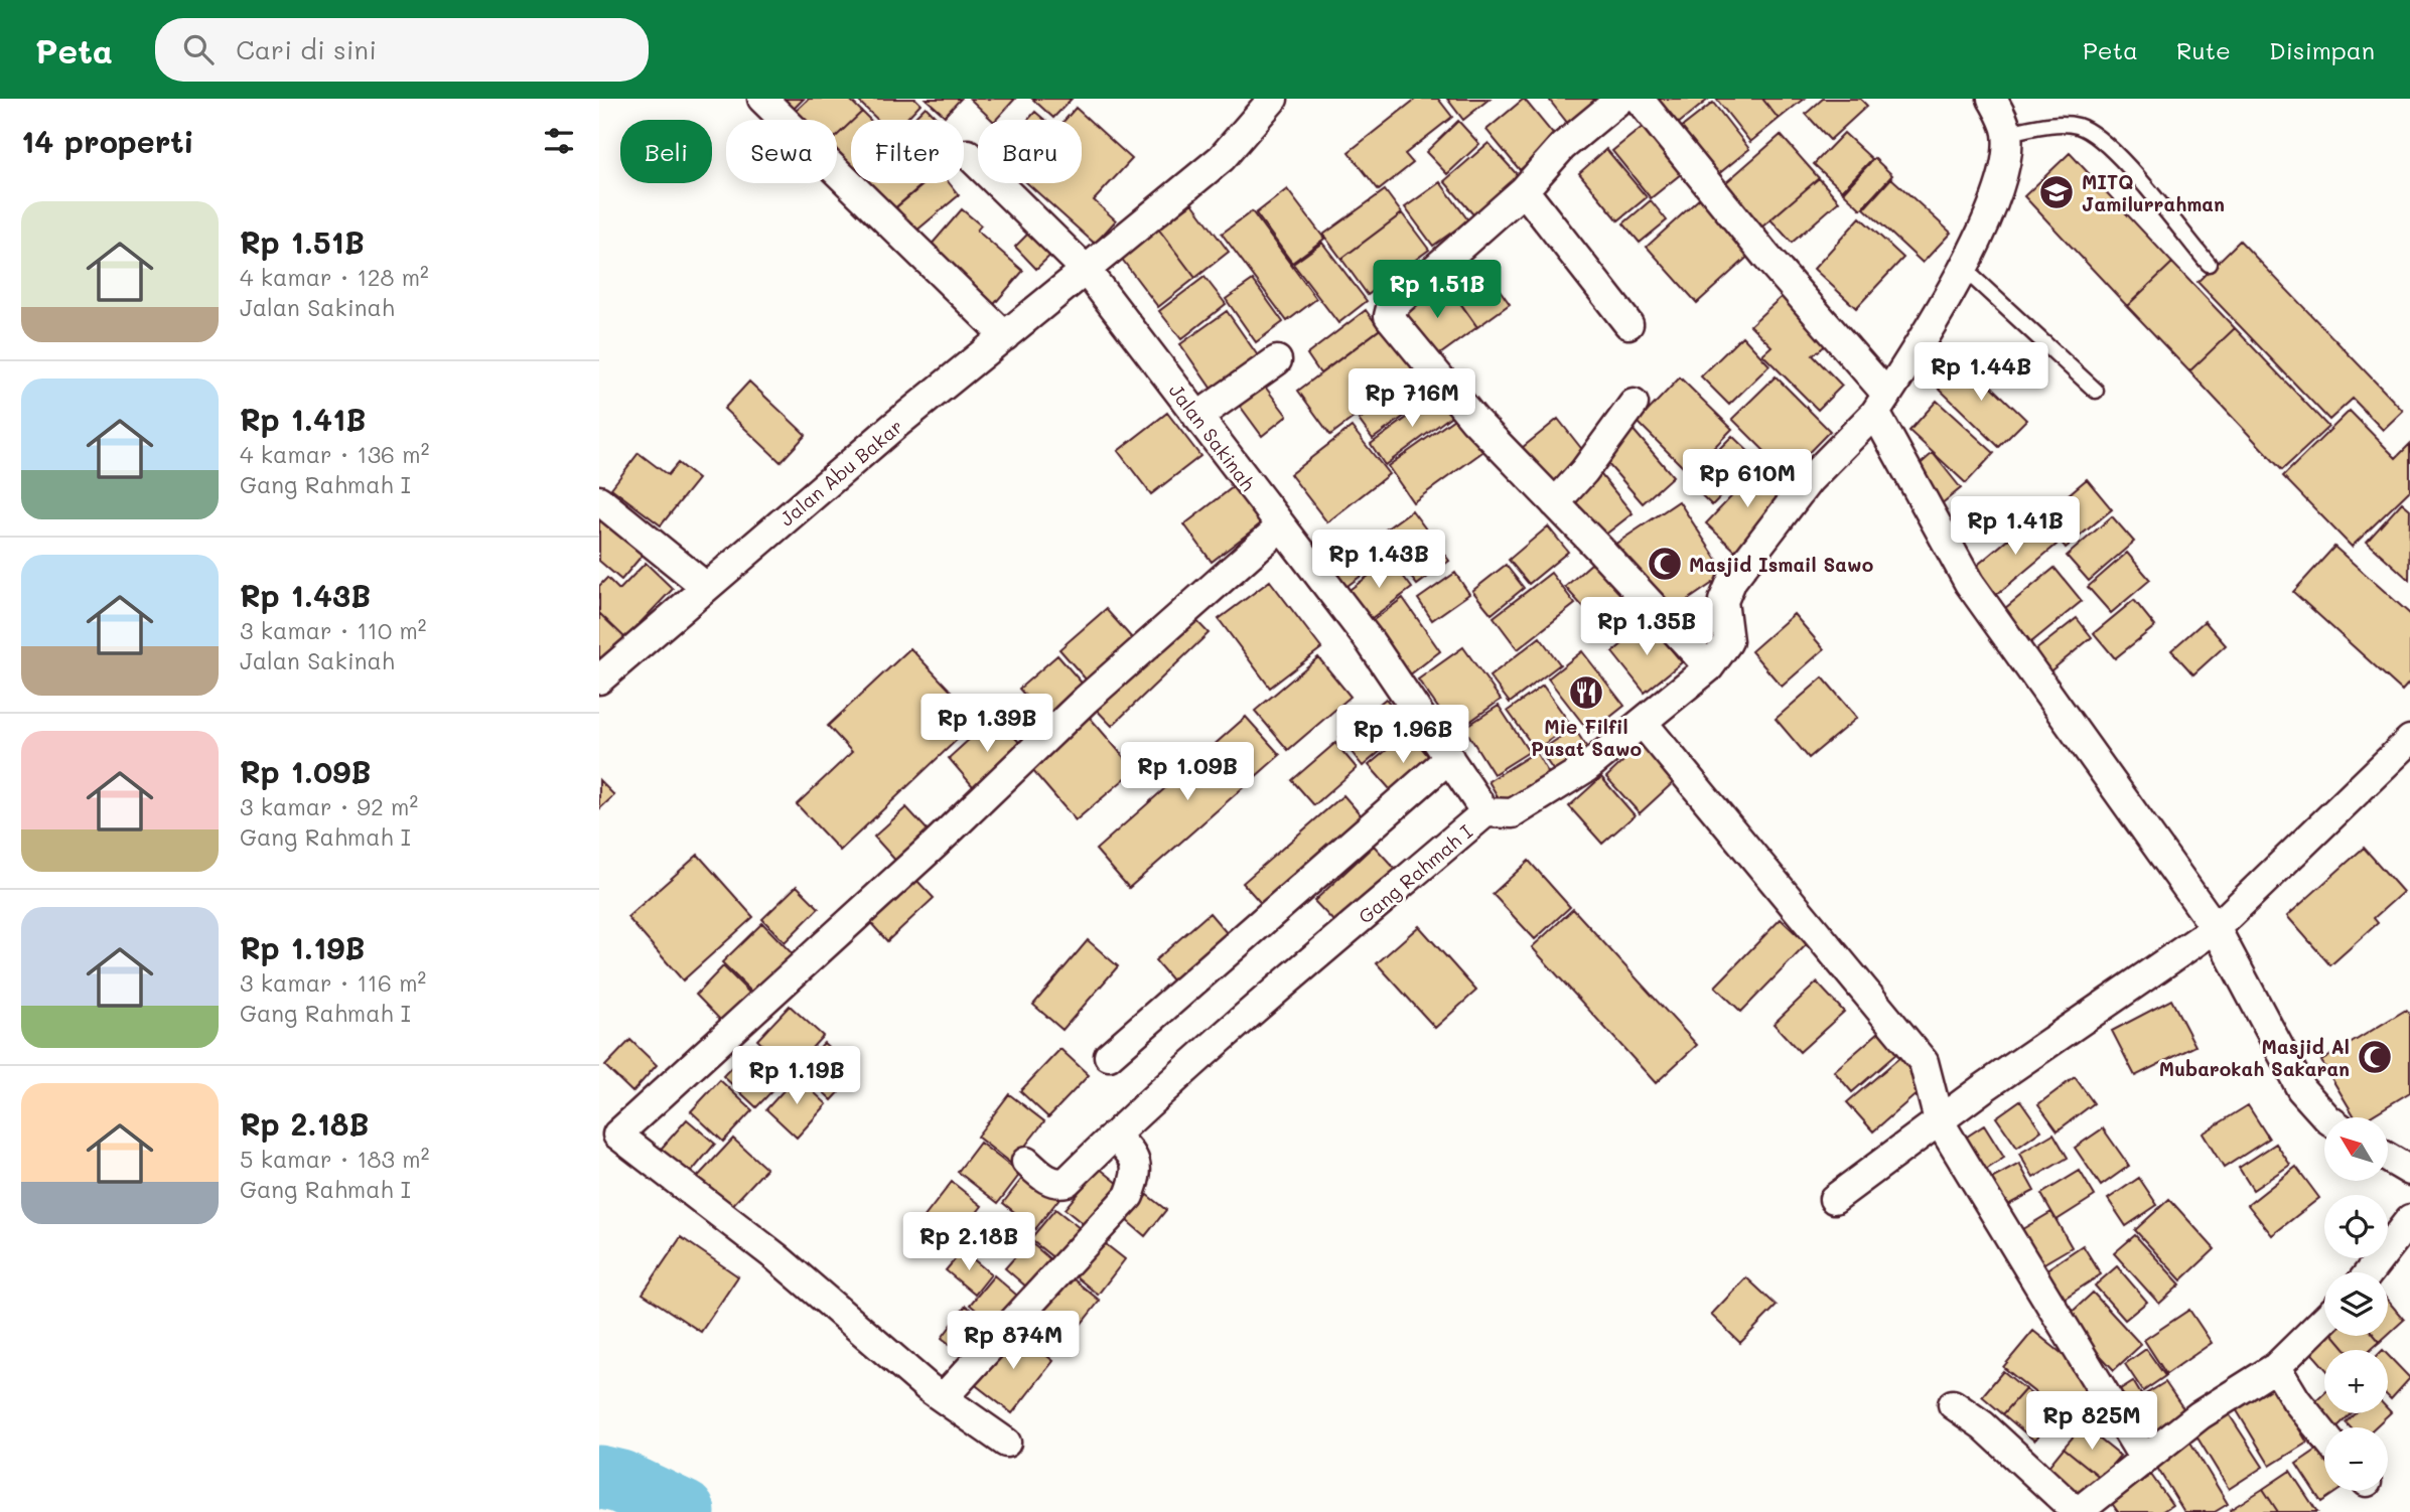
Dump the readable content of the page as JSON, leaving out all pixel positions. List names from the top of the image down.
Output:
{
  "streets": {
    "street": ["Jalan Sakinah", "Jalan Abu Bakar", "Gang Rahmah I"]
  },
  "crossings": [
    ["Jalan Sakinah", "Jalan Abu Bakar"],
    ["Jalan Sakinah", "Gang Rahmah I"]
  ],
  "places": {
    "school or university": ["MITQ Jamilurrahman"],
    "mosque": ["Masjid Ismail Sawo", "Masjid Al Mubarokah Sakaran"],
    "restaurant": ["Mie Filfil Pusat Sawo"]
  },
  "north": "top left",
  "page": {
    "header": "Peta",
    "search": "Cari di sini",
    "nav": ["Peta", "Rute", "Disimpan"],
    "heading": "14 properti",
    "chip": [
      "Beli",
      "Sewa",
      "Filter",
      "Baru"
    ],
    "list": [
      {
        "name": "Rp 1.51B",
        "note": "4 kamar · 128 m² · Jalan Sakinah"
      },
      {
        "name": "Rp 1.41B",
        "note": "4 kamar · 136 m² · Gang Rahmah I"
      },
      {
        "name": "Rp 1.43B",
        "note": "3 kamar · 110 m² · Jalan Sakinah"
      },
      {
        "name": "Rp 1.09B",
        "note": "3 kamar · 92 m² · Gang Rahmah I"
      },
      {
        "name": "Rp 1.19B",
        "note": "3 kamar · 116 m² · Gang Rahmah I"
      },
      {
        "name": "Rp 2.18B",
        "note": "5 kamar · 183 m² · Gang Rahmah I"
      }
    ],
    "price": [
      "Rp 1.51B",
      "Rp 1.44B",
      "Rp 716M",
      "Rp 610M",
      "Rp 1.41B",
      "Rp 1.43B",
      "Rp 1.35B",
      "Rp 1.39B",
      "Rp 1.96B",
      "Rp 1.09B",
      "Rp 1.19B",
      "Rp 2.18B",
      "Rp 874M",
      "Rp 825M"
    ],
    "map_buttons": ["+", "−"]
  }
}
